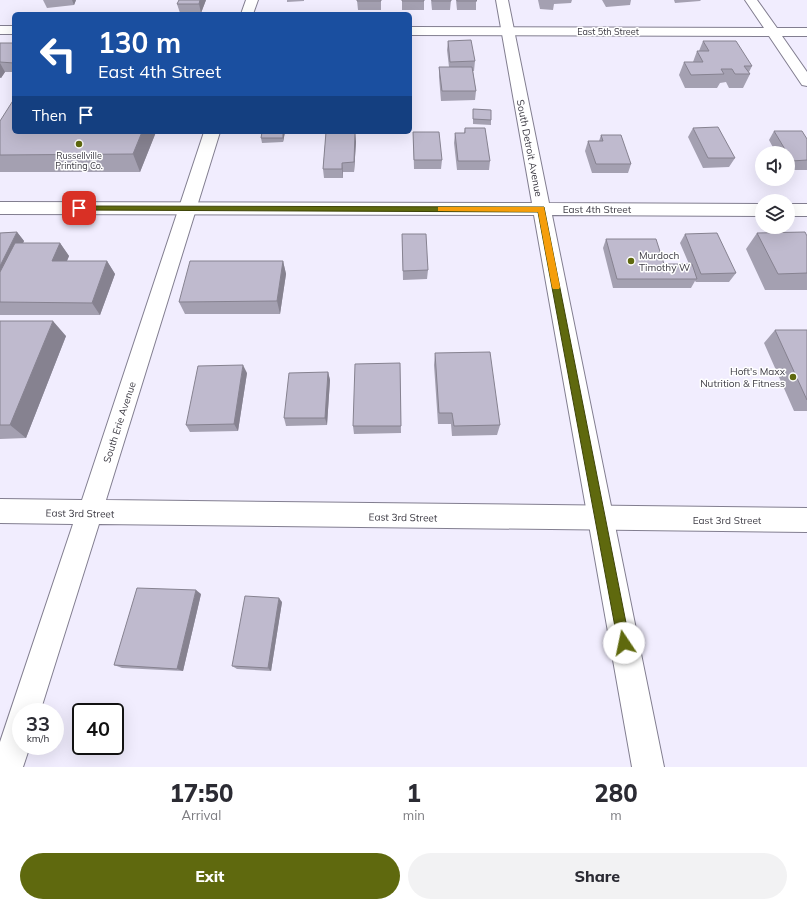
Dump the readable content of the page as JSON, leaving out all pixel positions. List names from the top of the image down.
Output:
{
  "streets": {
    "street": [
      "East 5th Street",
      "South Detroit Avenue",
      "East 4th Street",
      "South Erie Avenue",
      "East 3rd Street"
    ]
  },
  "crossings": [
    ["East 5th Street", "South Detroit Avenue"],
    ["South Detroit Avenue", "East 4th Street"],
    ["South Detroit Avenue", "East 3rd Street"],
    ["East 4th Street", "South Erie Avenue"],
    ["South Erie Avenue", "East 3rd Street"]
  ],
  "places": ["Russellville Printing Co.", "Murdoch Timothy W", "Hoft's Maxx Nutrition & Fitness"],
  "page": {
    "turn": ["130 m", "East 4th Street"],
    "then": "Then",
    "speed": "33 km/h",
    "limit": "40",
    "eta": [
      "17:50",
      "Arrival",
      "1",
      "min",
      "280",
      "m"
    ],
    "buttons": ["Exit", "Share"]
  }
}
